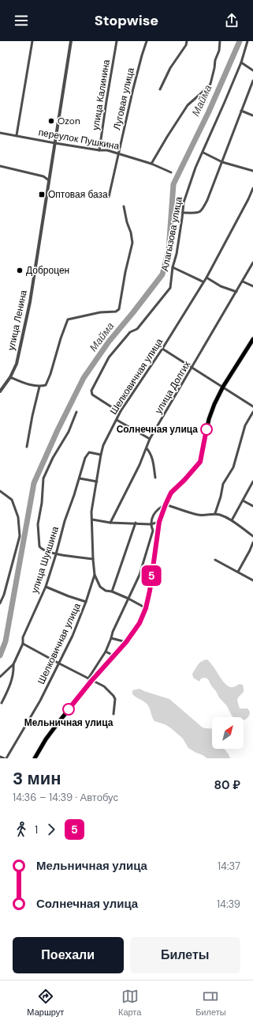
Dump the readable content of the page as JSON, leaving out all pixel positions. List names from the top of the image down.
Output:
{
  "streets": {
    "street": [
      "улица Калинина",
      "Луговая улица",
      "переулок Пушкина",
      "Алагызова улица",
      "улица Ленина",
      "Шелковичная улица",
      "улица Долгих",
      "улица Шукшина"
    ]
  },
  "crossings": [
    ["улица Калинина", "переулок Пушкина"],
    ["Луговая улица", "переулок Пушкина"],
    ["переулок Пушкина", "улица Ленина"],
    ["Алагызова улица", "Шелковичная улица"],
    ["Шелковичная улица", "улица Шукшина"]
  ],
  "water": ["Майма"],
  "places": {
    "other": [
      "Ozon",
      "Доброцен",
      "Солнечная улица",
      "Мельничная улица"
    ],
    "transit": ["Оптовая база"]
  },
  "lines": ["bus line 5"],
  "north": "top right",
  "page": {
    "header": "Stopwise",
    "on_map": "5",
    "heading": ["3 мин", "14:36 – 14:39 · Автобус", "80 ₽"],
    "legs": ["1", "5"],
    "list": [
      {
        "name": "Мельничная улица",
        "value": "14:37"
      },
      {
        "name": "Солнечная улица",
        "value": "14:39"
      }
    ],
    "buttons": ["Поехали", "Билеты"],
    "tabs": ["Маршрут", "Карта", "Билеты"]
  }
}
